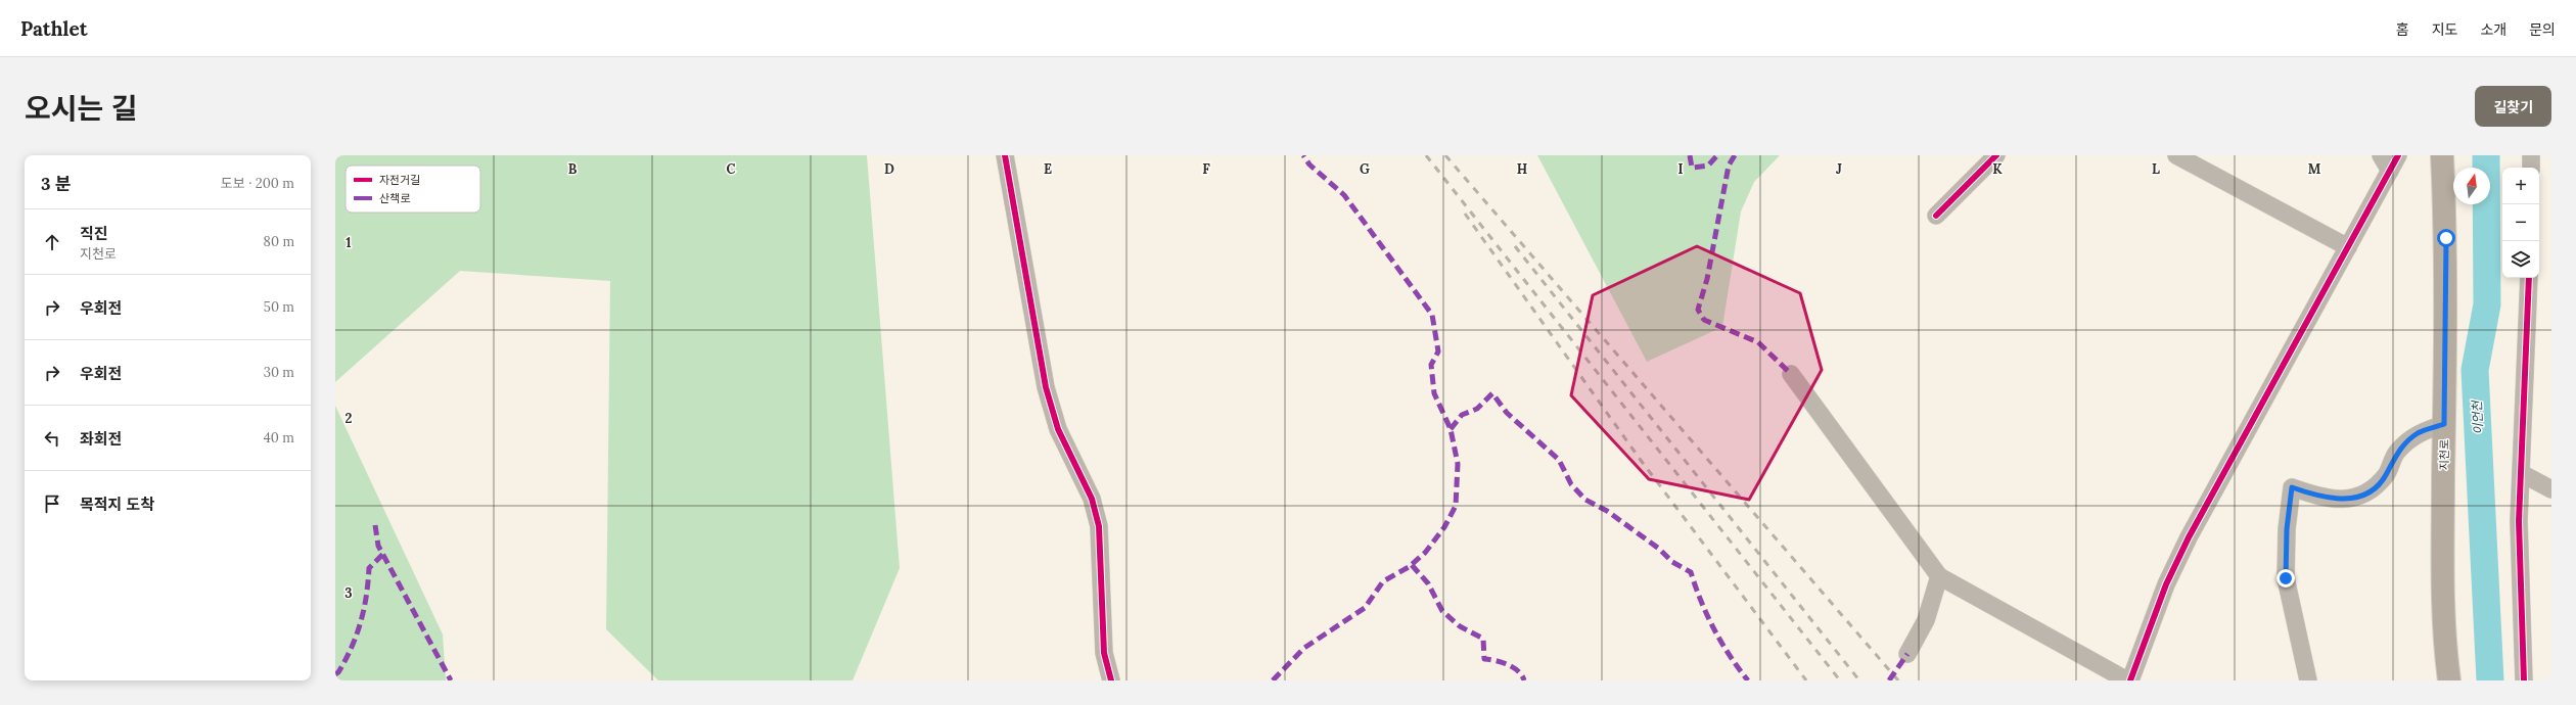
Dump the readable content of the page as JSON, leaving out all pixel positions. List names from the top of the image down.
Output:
{
  "streets": {
    "main road": ["지천로"]
  },
  "water": ["이언천"],
  "legend": ["자전거길", "산책로"],
  "north": "top",
  "page": {
    "header": "Pathlet",
    "nav": [
      "홈",
      "지도",
      "소개",
      "문의"
    ],
    "title": "오시는 길",
    "buttons": "길찾기",
    "heading": ["3 분", "도보 · 200 m"],
    "map_buttons": ["+", "−"],
    "list": [
      ["직진", "지천로", "80 m"],
      ["우회전", "50 m"],
      ["우회전", "30 m"],
      ["좌회전", "40 m"],
      "목적지 도착"
    ]
  },
  "grid": {
    "columns": [
      "B",
      "C",
      "D",
      "E",
      "F",
      "G",
      "H",
      "I",
      "J",
      "K",
      "L",
      "M"
    ],
    "rows": ["1", "2", "3"]
  }
}
